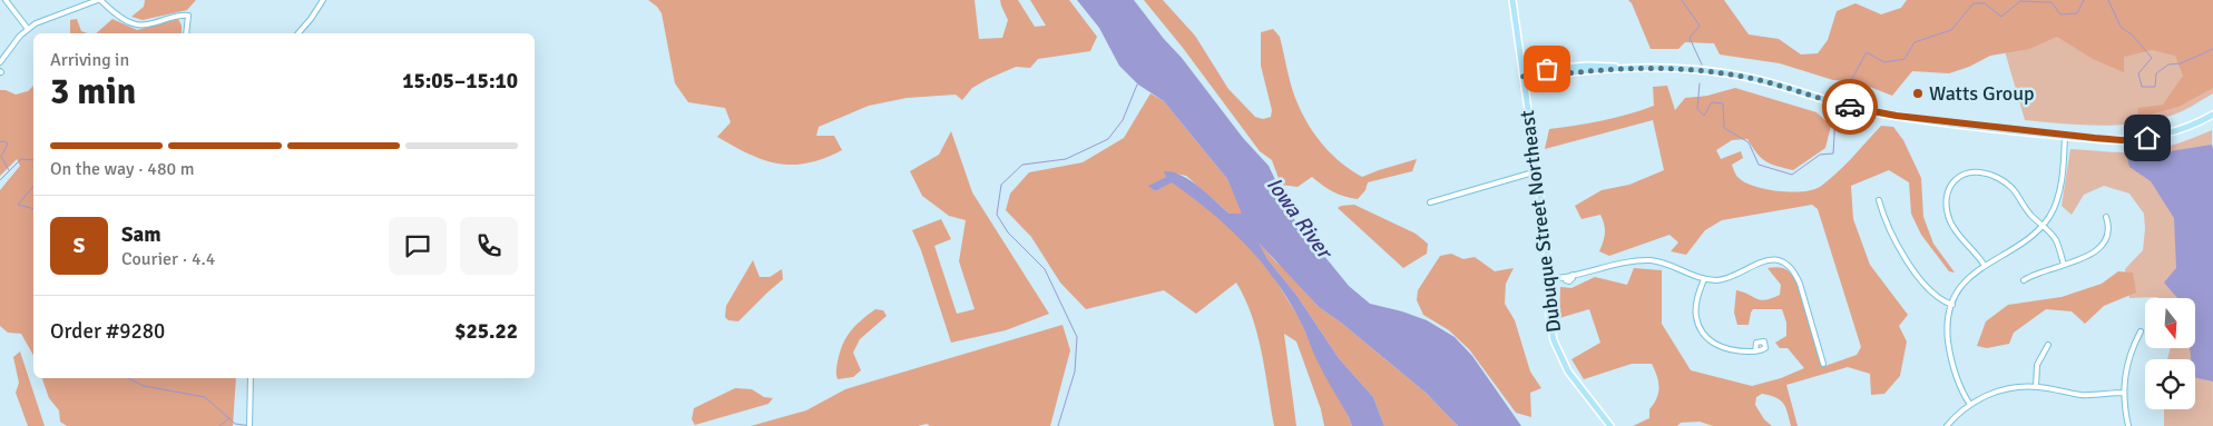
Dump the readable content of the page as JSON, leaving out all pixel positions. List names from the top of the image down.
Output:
{
  "streets": {
    "main road": ["Dubuque Street Northeast"]
  },
  "water": ["Iowa River"],
  "places": ["Watts Group"],
  "north": "bottom",
  "page": {
    "heading": ["3 min", "Arriving in", "15:05–15:10"],
    "panel": [
      "Sam",
      "Courier · 4.4",
      "Order #9280",
      "$25.22"
    ],
    "bar": "On the way · 480 m",
    "round": "S"
  }
}
